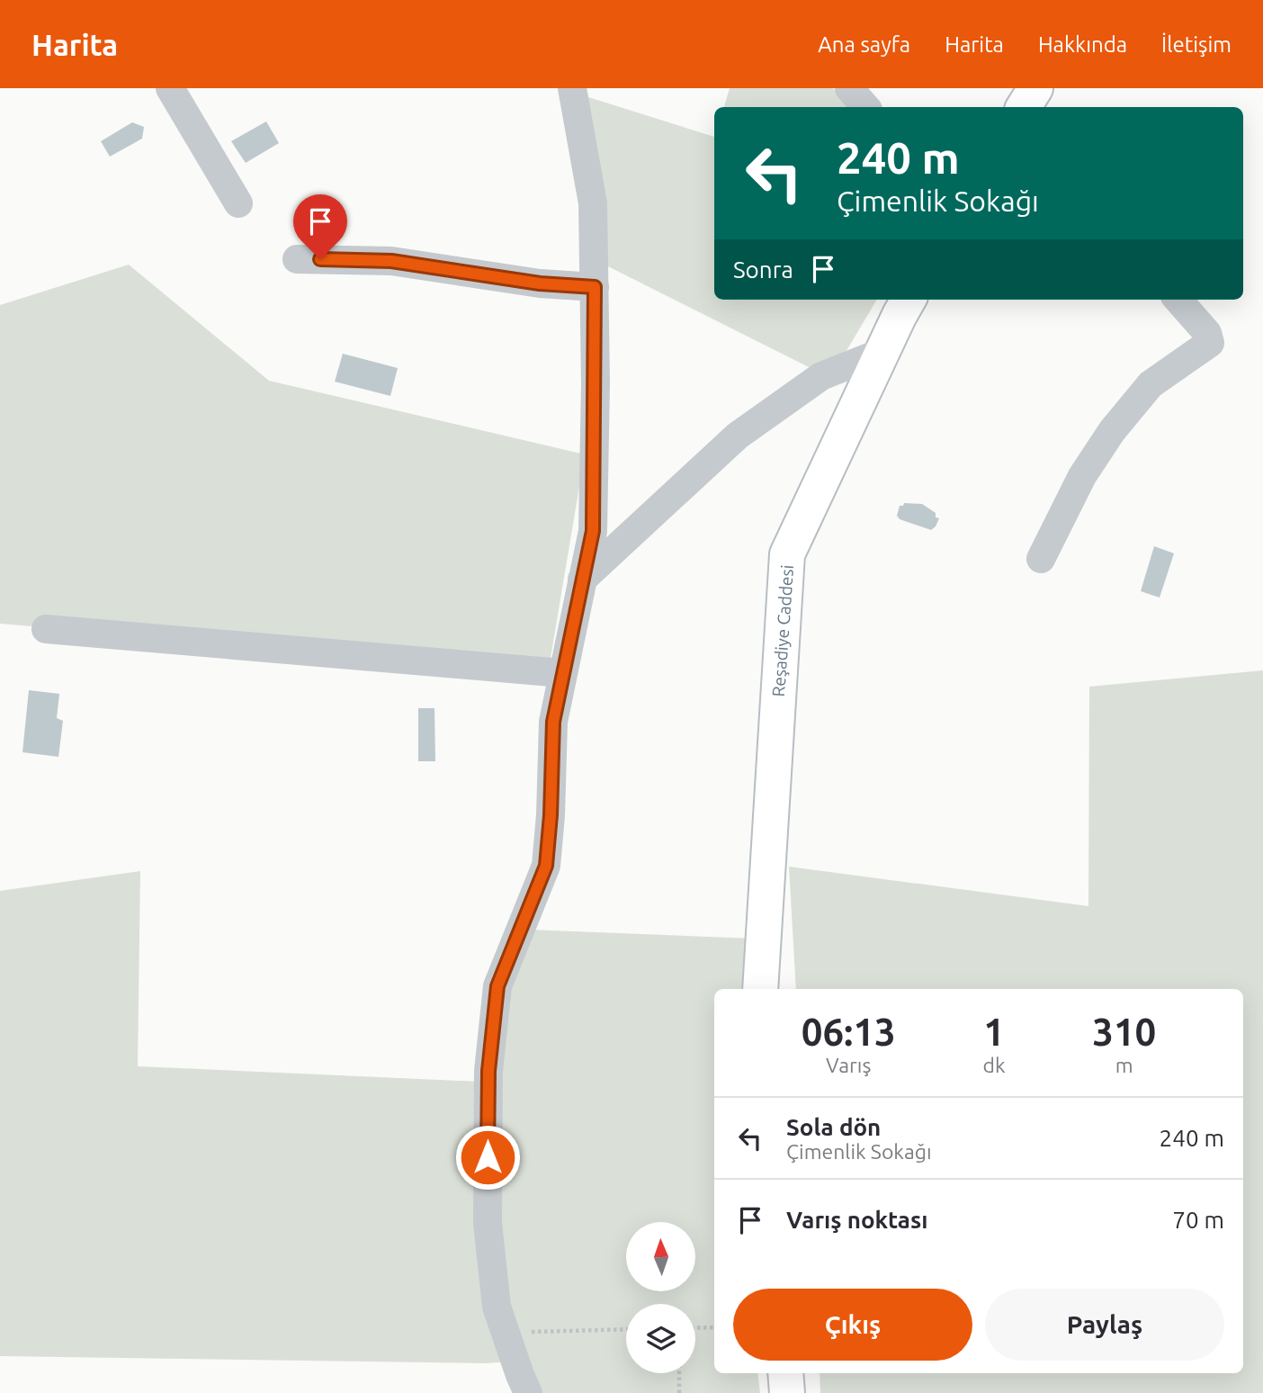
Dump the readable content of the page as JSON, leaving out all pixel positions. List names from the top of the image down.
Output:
{
  "streets": {
    "street": ["Reşadiye Caddesi"]
  },
  "north": "top",
  "page": {
    "header": "Harita",
    "nav": [
      "Ana sayfa",
      "Harita",
      "Hakkında",
      "İletişim"
    ],
    "turn": ["240 m", "Çimenlik Sokağı"],
    "then": "Sonra",
    "eta": [
      "06:13",
      "Varış",
      "1",
      "dk",
      "310",
      "m"
    ],
    "list": [
      {
        "name": "Sola dön",
        "note": "Çimenlik Sokağı",
        "value": "240 m"
      },
      {
        "name": "Varış noktası",
        "value": "70 m"
      }
    ],
    "buttons": ["Çıkış", "Paylaş"]
  }
}
